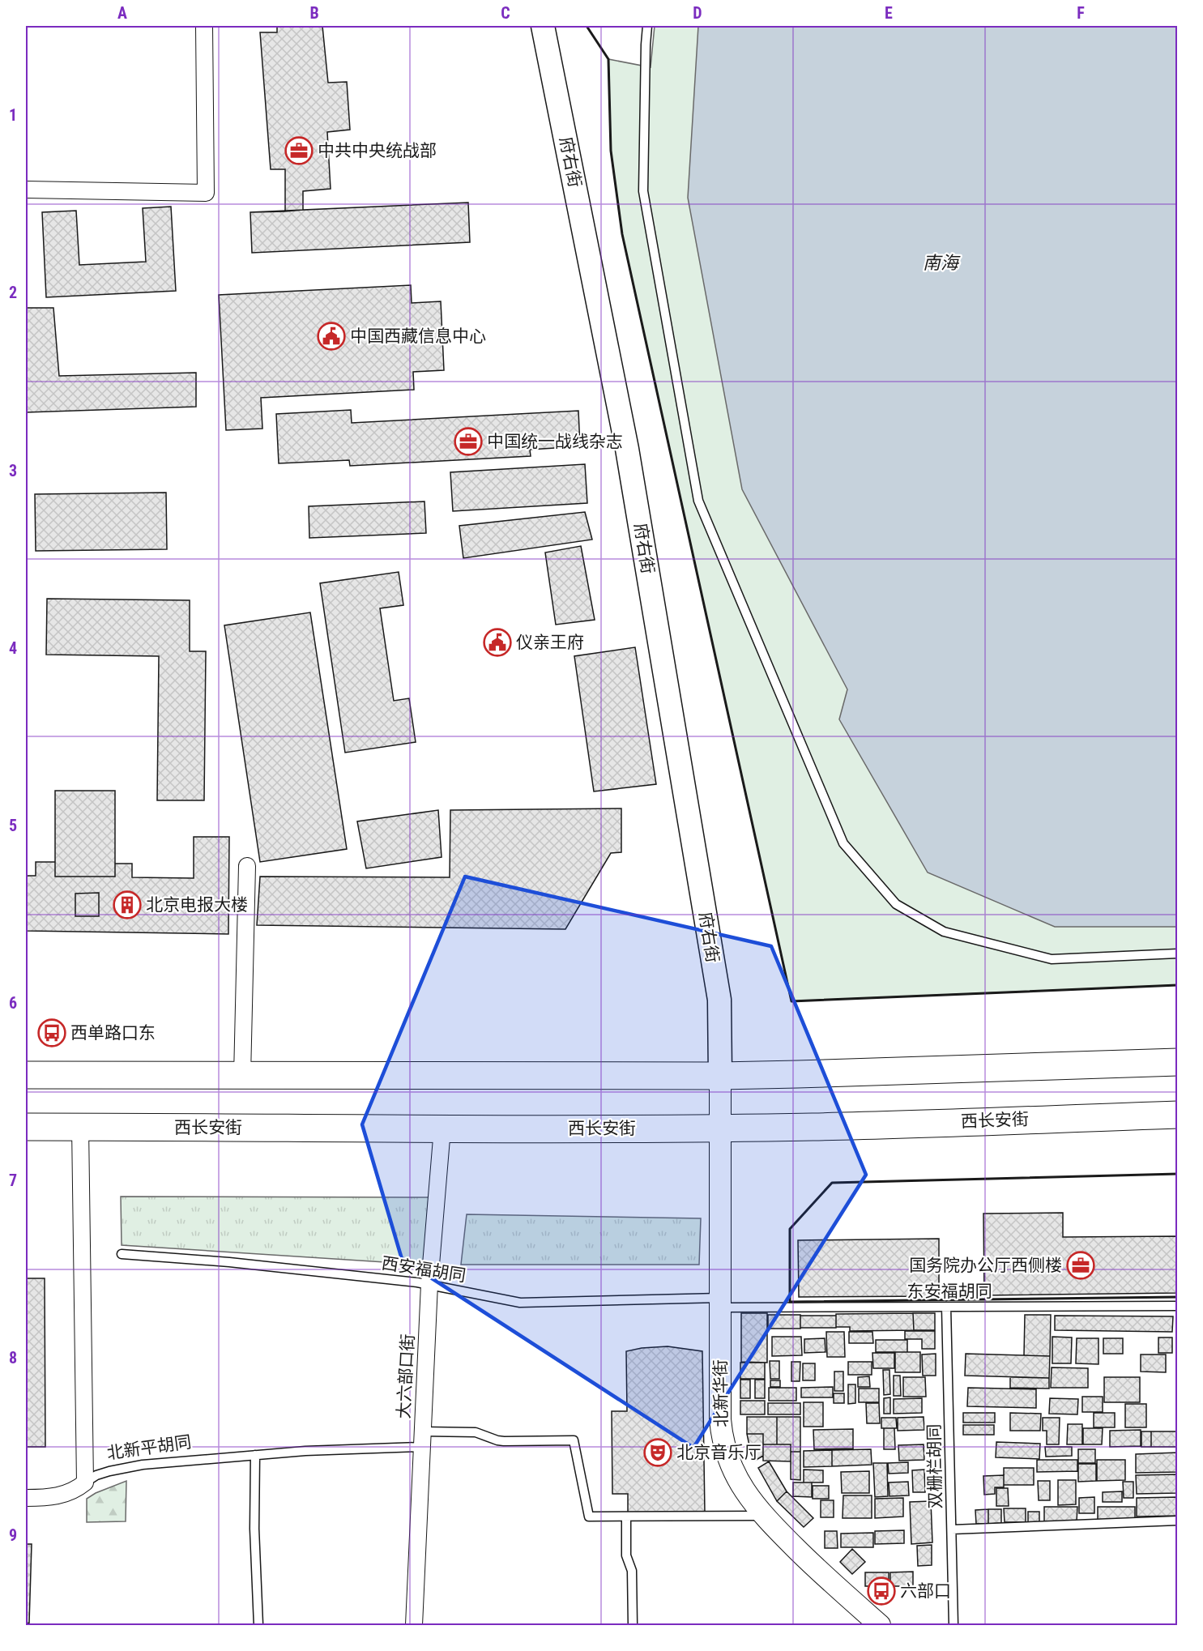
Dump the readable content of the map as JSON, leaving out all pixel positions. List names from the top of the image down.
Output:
{
  "streets": {
    "highway": ["西长安街"],
    "main road": ["府右街"],
    "street": ["大六部口街", "北新华街", "北新平胡同"],
    "lane": ["西安福胡同", "东安福胡同", "双栅栏胡同"]
  },
  "crossings": [
    ["府右街", "北新华街"],
    ["西长安街", "大六部口街"],
    ["西长安街", "北新华街"],
    ["西安福胡同", "东安福胡同"],
    ["西安福胡同", "大六部口街"],
    ["西安福胡同", "北新华街"],
    ["东安福胡同", "北新华街"],
    ["东安福胡同", "双栅栏胡同"],
    ["大六部口街", "北新平胡同"]
  ],
  "water": ["南海"],
  "places": {
    "office": ["中共中央统战部", "中国统一战线杂志", "国务院办公厅西侧楼"],
    "public building": ["中国西藏信息中心", "仪亲王府"],
    "building": ["北京电报大楼"],
    "bus stop": ["西单路口东", "六部口"],
    "theatre": ["北京音乐厅"]
  },
  "grid": {
    "columns": [
      "A",
      "B",
      "C",
      "D",
      "E",
      "F"
    ],
    "rows": [
      "1",
      "2",
      "3",
      "4",
      "5",
      "6",
      "7",
      "8",
      "9"
    ]
  }
}
